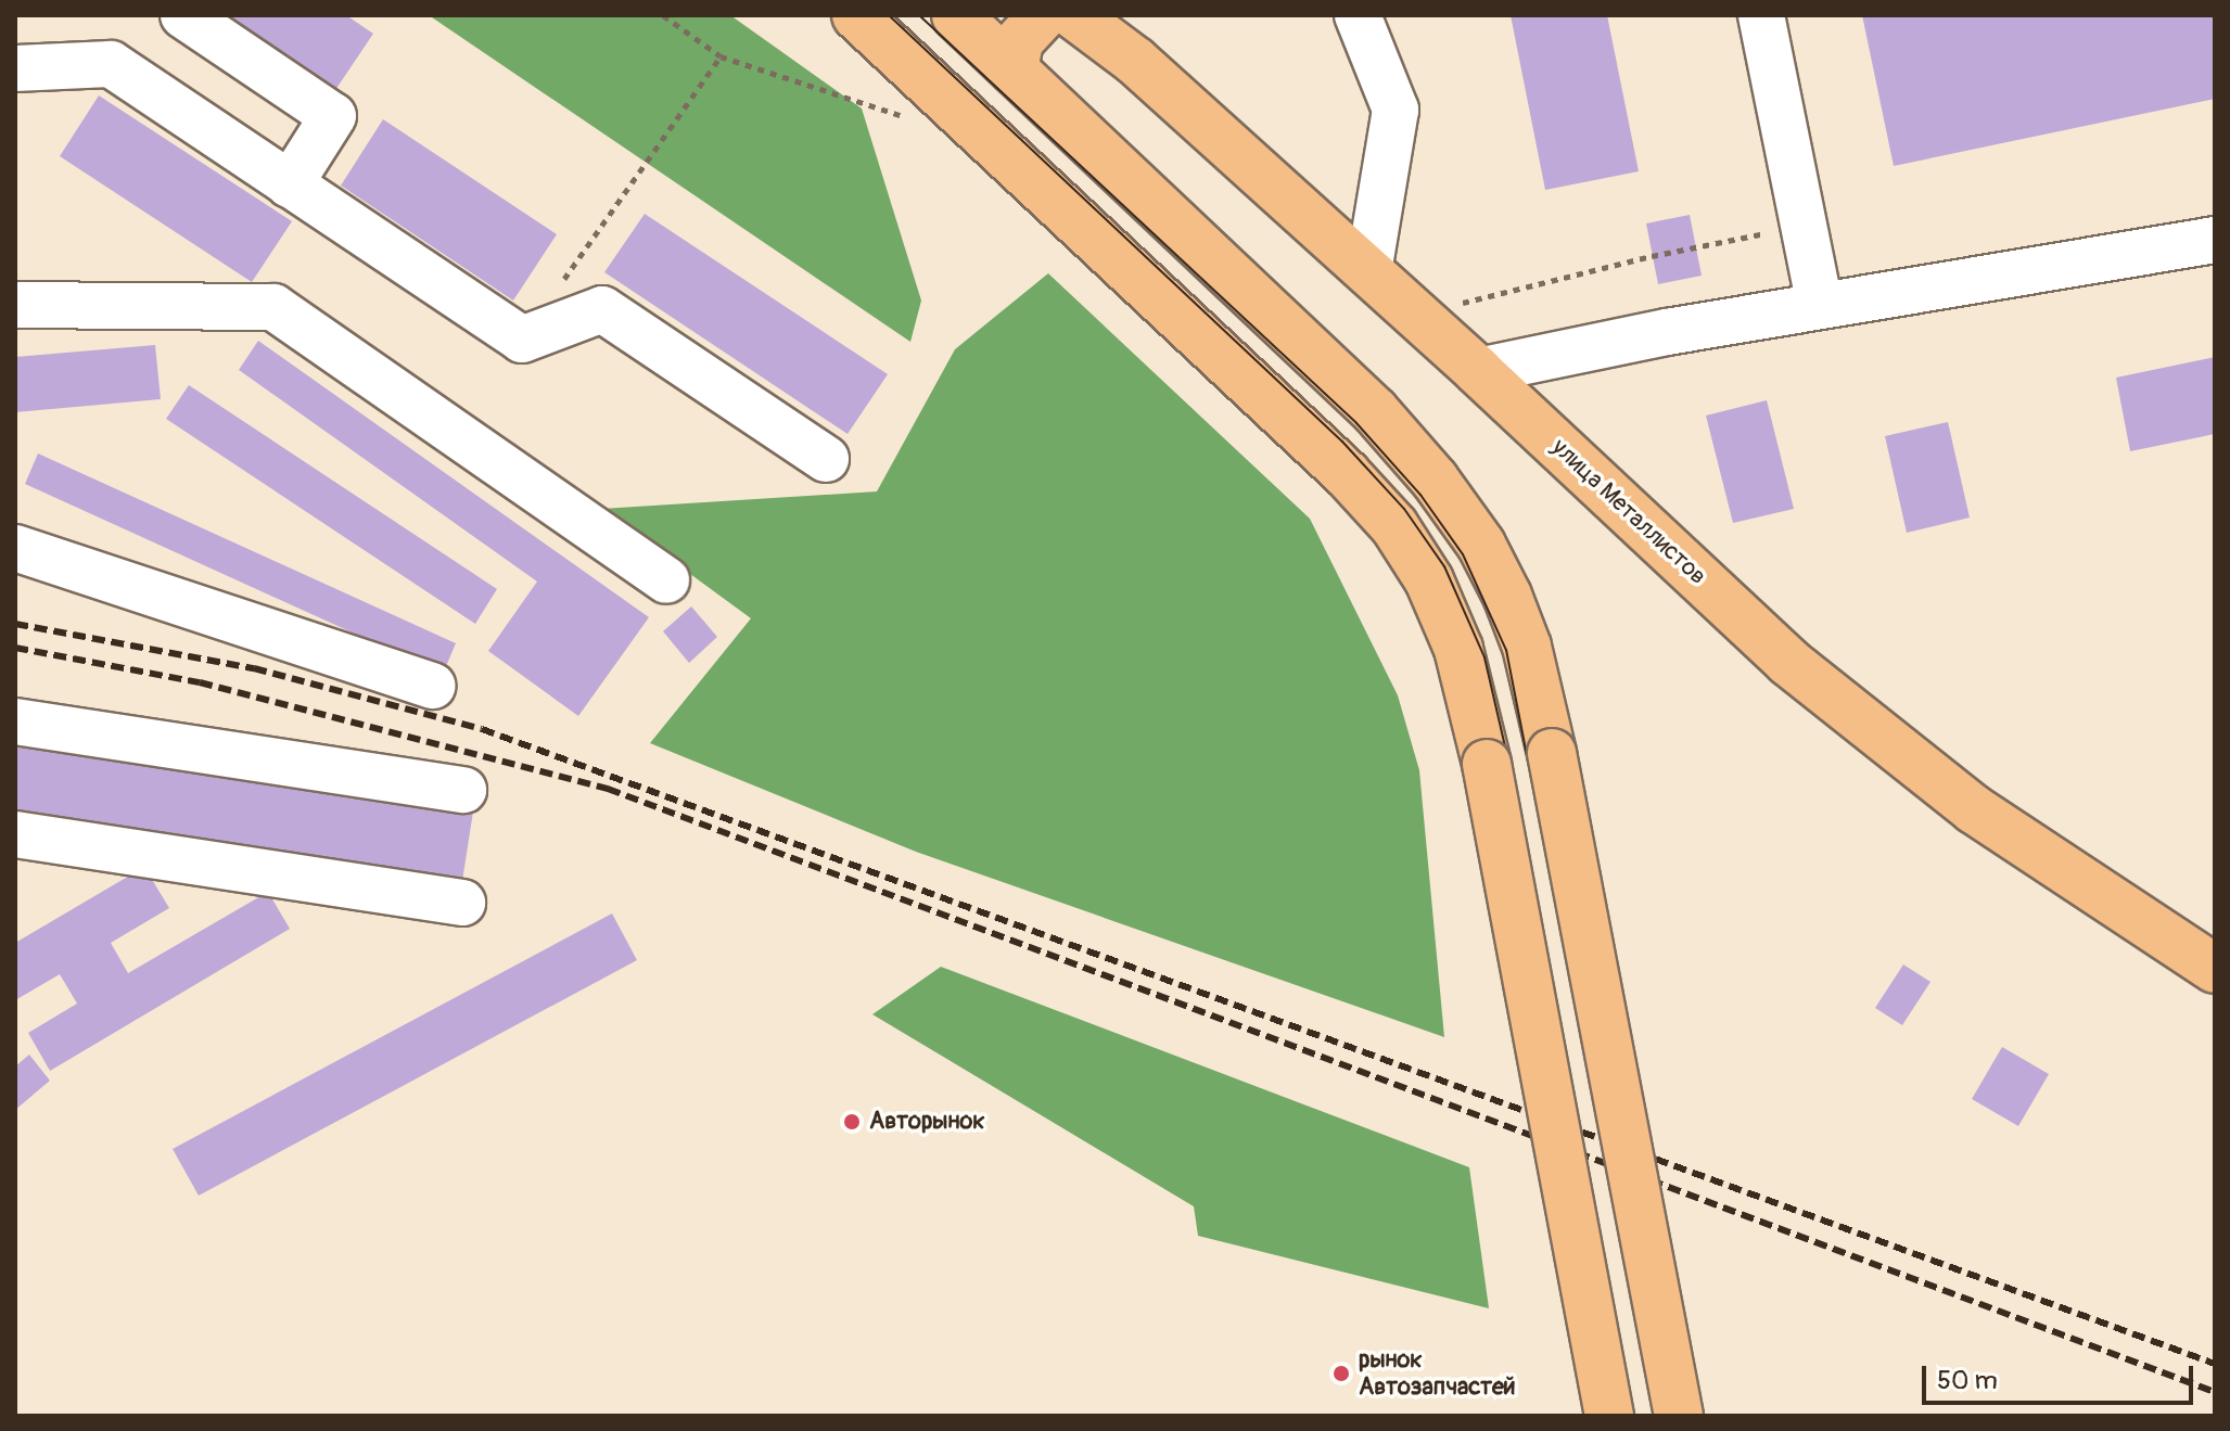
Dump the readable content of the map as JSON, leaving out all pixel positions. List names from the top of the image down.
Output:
{
  "streets": {
    "main road": ["улица Металлистов"]
  },
  "places": ["Авторынок", "рынок Автозапчастей"],
  "scale_bar": "50 m"
}
